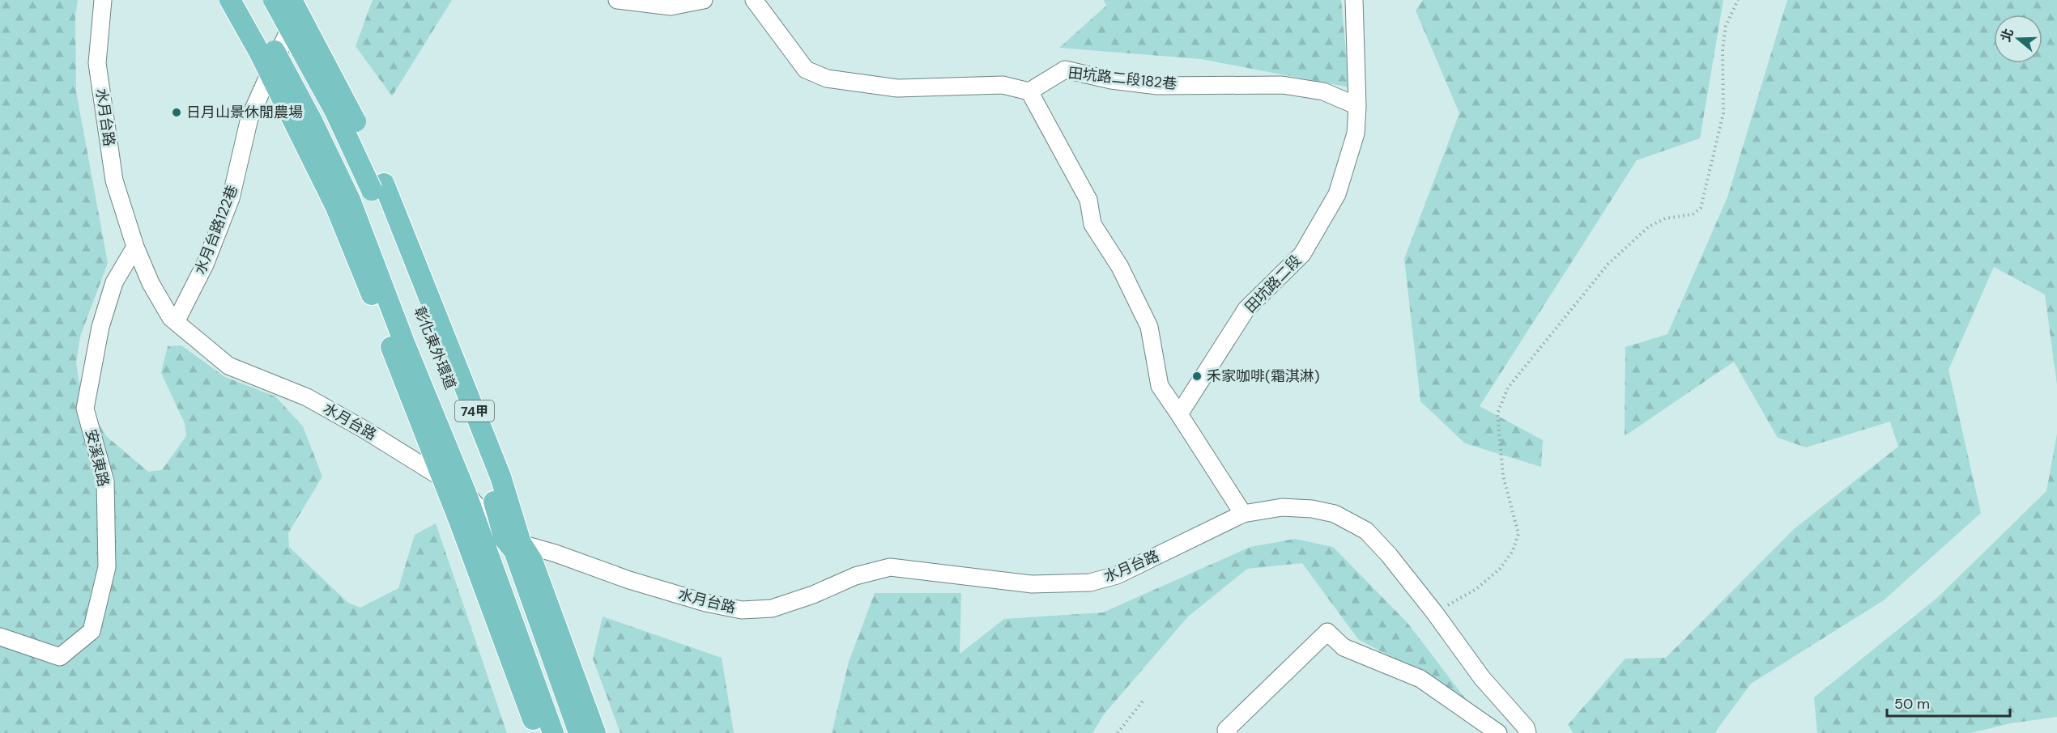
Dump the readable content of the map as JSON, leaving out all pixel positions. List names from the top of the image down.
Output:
{
  "streets": {
    "main road": ["彰化東外環道", "74甲"],
    "street": [
      "田坑路二段182巷",
      "水月台路",
      "水月台路122巷",
      "田坑路二段",
      "安溪東路"
    ]
  },
  "crossings": [
    ["田坑路二段182巷", "田坑路二段"],
    ["水月台路", "水月台路122巷"],
    ["水月台路", "彰化東外環道"],
    ["水月台路", "74甲"],
    ["水月台路", "安溪東路"],
    ["彰化東外環道", "74甲"]
  ],
  "places": ["日月山景休閒農場", "禾家咖啡(霜淇淋)"],
  "scale_bar": "50 m",
  "north": "left"
}
